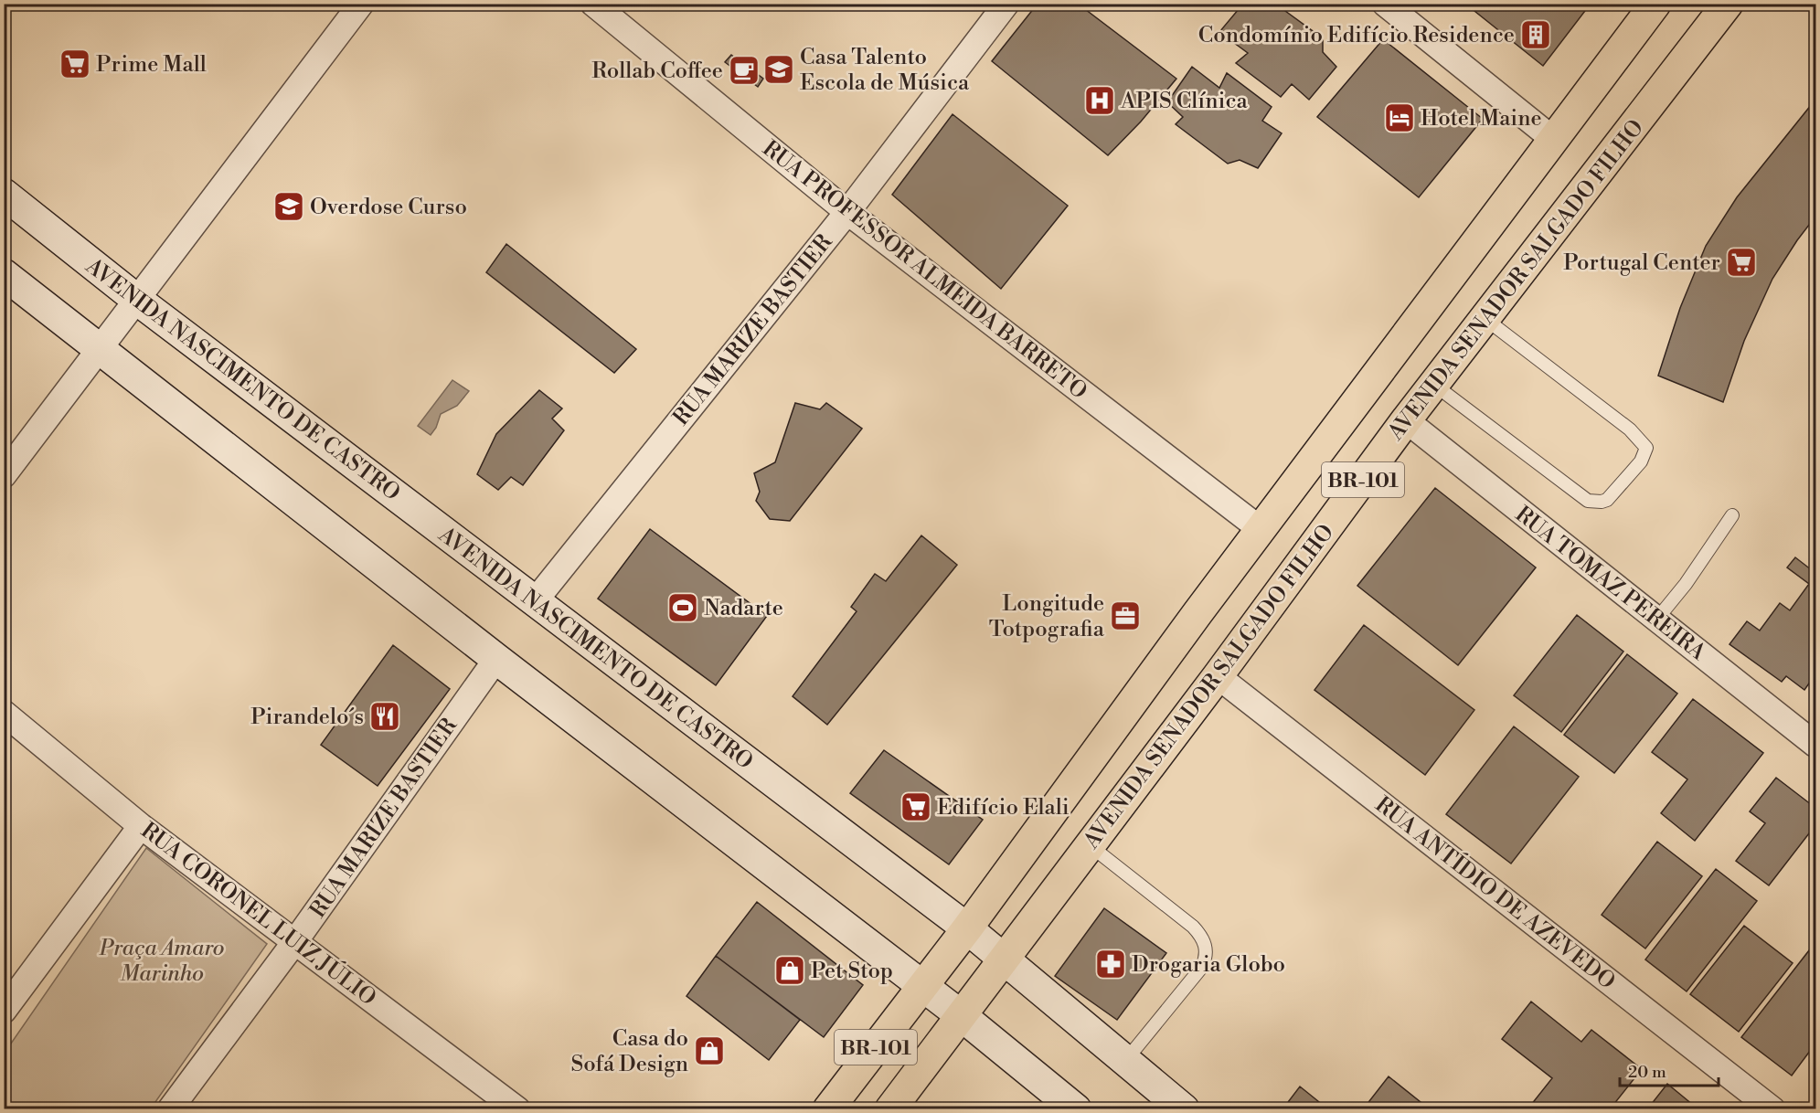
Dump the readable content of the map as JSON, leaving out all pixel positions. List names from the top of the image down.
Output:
{
  "streets": {
    "highway": ["AVENIDA SENADOR SALGADO FILHO", "BR-101"],
    "main road": ["AVENIDA NASCIMENTO DE CASTRO"],
    "street": [
      "RUA PROFESSOR ALMEIDA BARRETO",
      "RUA MARIZE BASTIER",
      "RUA TOMAZ PEREIRA",
      "RUA ANTÍDIO DE AZEVEDO",
      "RUA CORONEL LUIZ JÚLIO"
    ]
  },
  "crossings": [
    ["RUA PROFESSOR ALMEIDA BARRETO", "RUA MARIZE BASTIER"],
    ["RUA PROFESSOR ALMEIDA BARRETO", "BR-101"],
    ["AVENIDA SENADOR SALGADO FILHO", "AVENIDA NASCIMENTO DE CASTRO"],
    ["AVENIDA SENADOR SALGADO FILHO", "RUA TOMAZ PEREIRA"],
    ["AVENIDA SENADOR SALGADO FILHO", "RUA ANTÍDIO DE AZEVEDO"],
    ["RUA MARIZE BASTIER", "AVENIDA NASCIMENTO DE CASTRO"],
    ["RUA MARIZE BASTIER", "RUA CORONEL LUIZ JÚLIO"],
    ["AVENIDA NASCIMENTO DE CASTRO", "BR-101"]
  ],
  "parks": ["Praça Amaro Marinho"],
  "places": {
    "building": ["Condomínio Edifício Residence"],
    "supermarket": ["Prime Mall", "Portugal Center", "Edifício Elali"],
    "school or university": ["Casa Talento Escola de Música", "Overdose Curso"],
    "cafe": ["Rollab Coffee"],
    "hospital": ["APIS Clínica"],
    "hotel": ["Hotel Maine"],
    "sports": ["Nadarte"],
    "office": ["Longitude Totpografia"],
    "restaurant": ["Pirandelo´s"],
    "pharmacy": ["Drogaria Globo"],
    "shop": ["Pet Stop", "Casa do Sofá Design"]
  },
  "scale_bar": "20 m"
}
